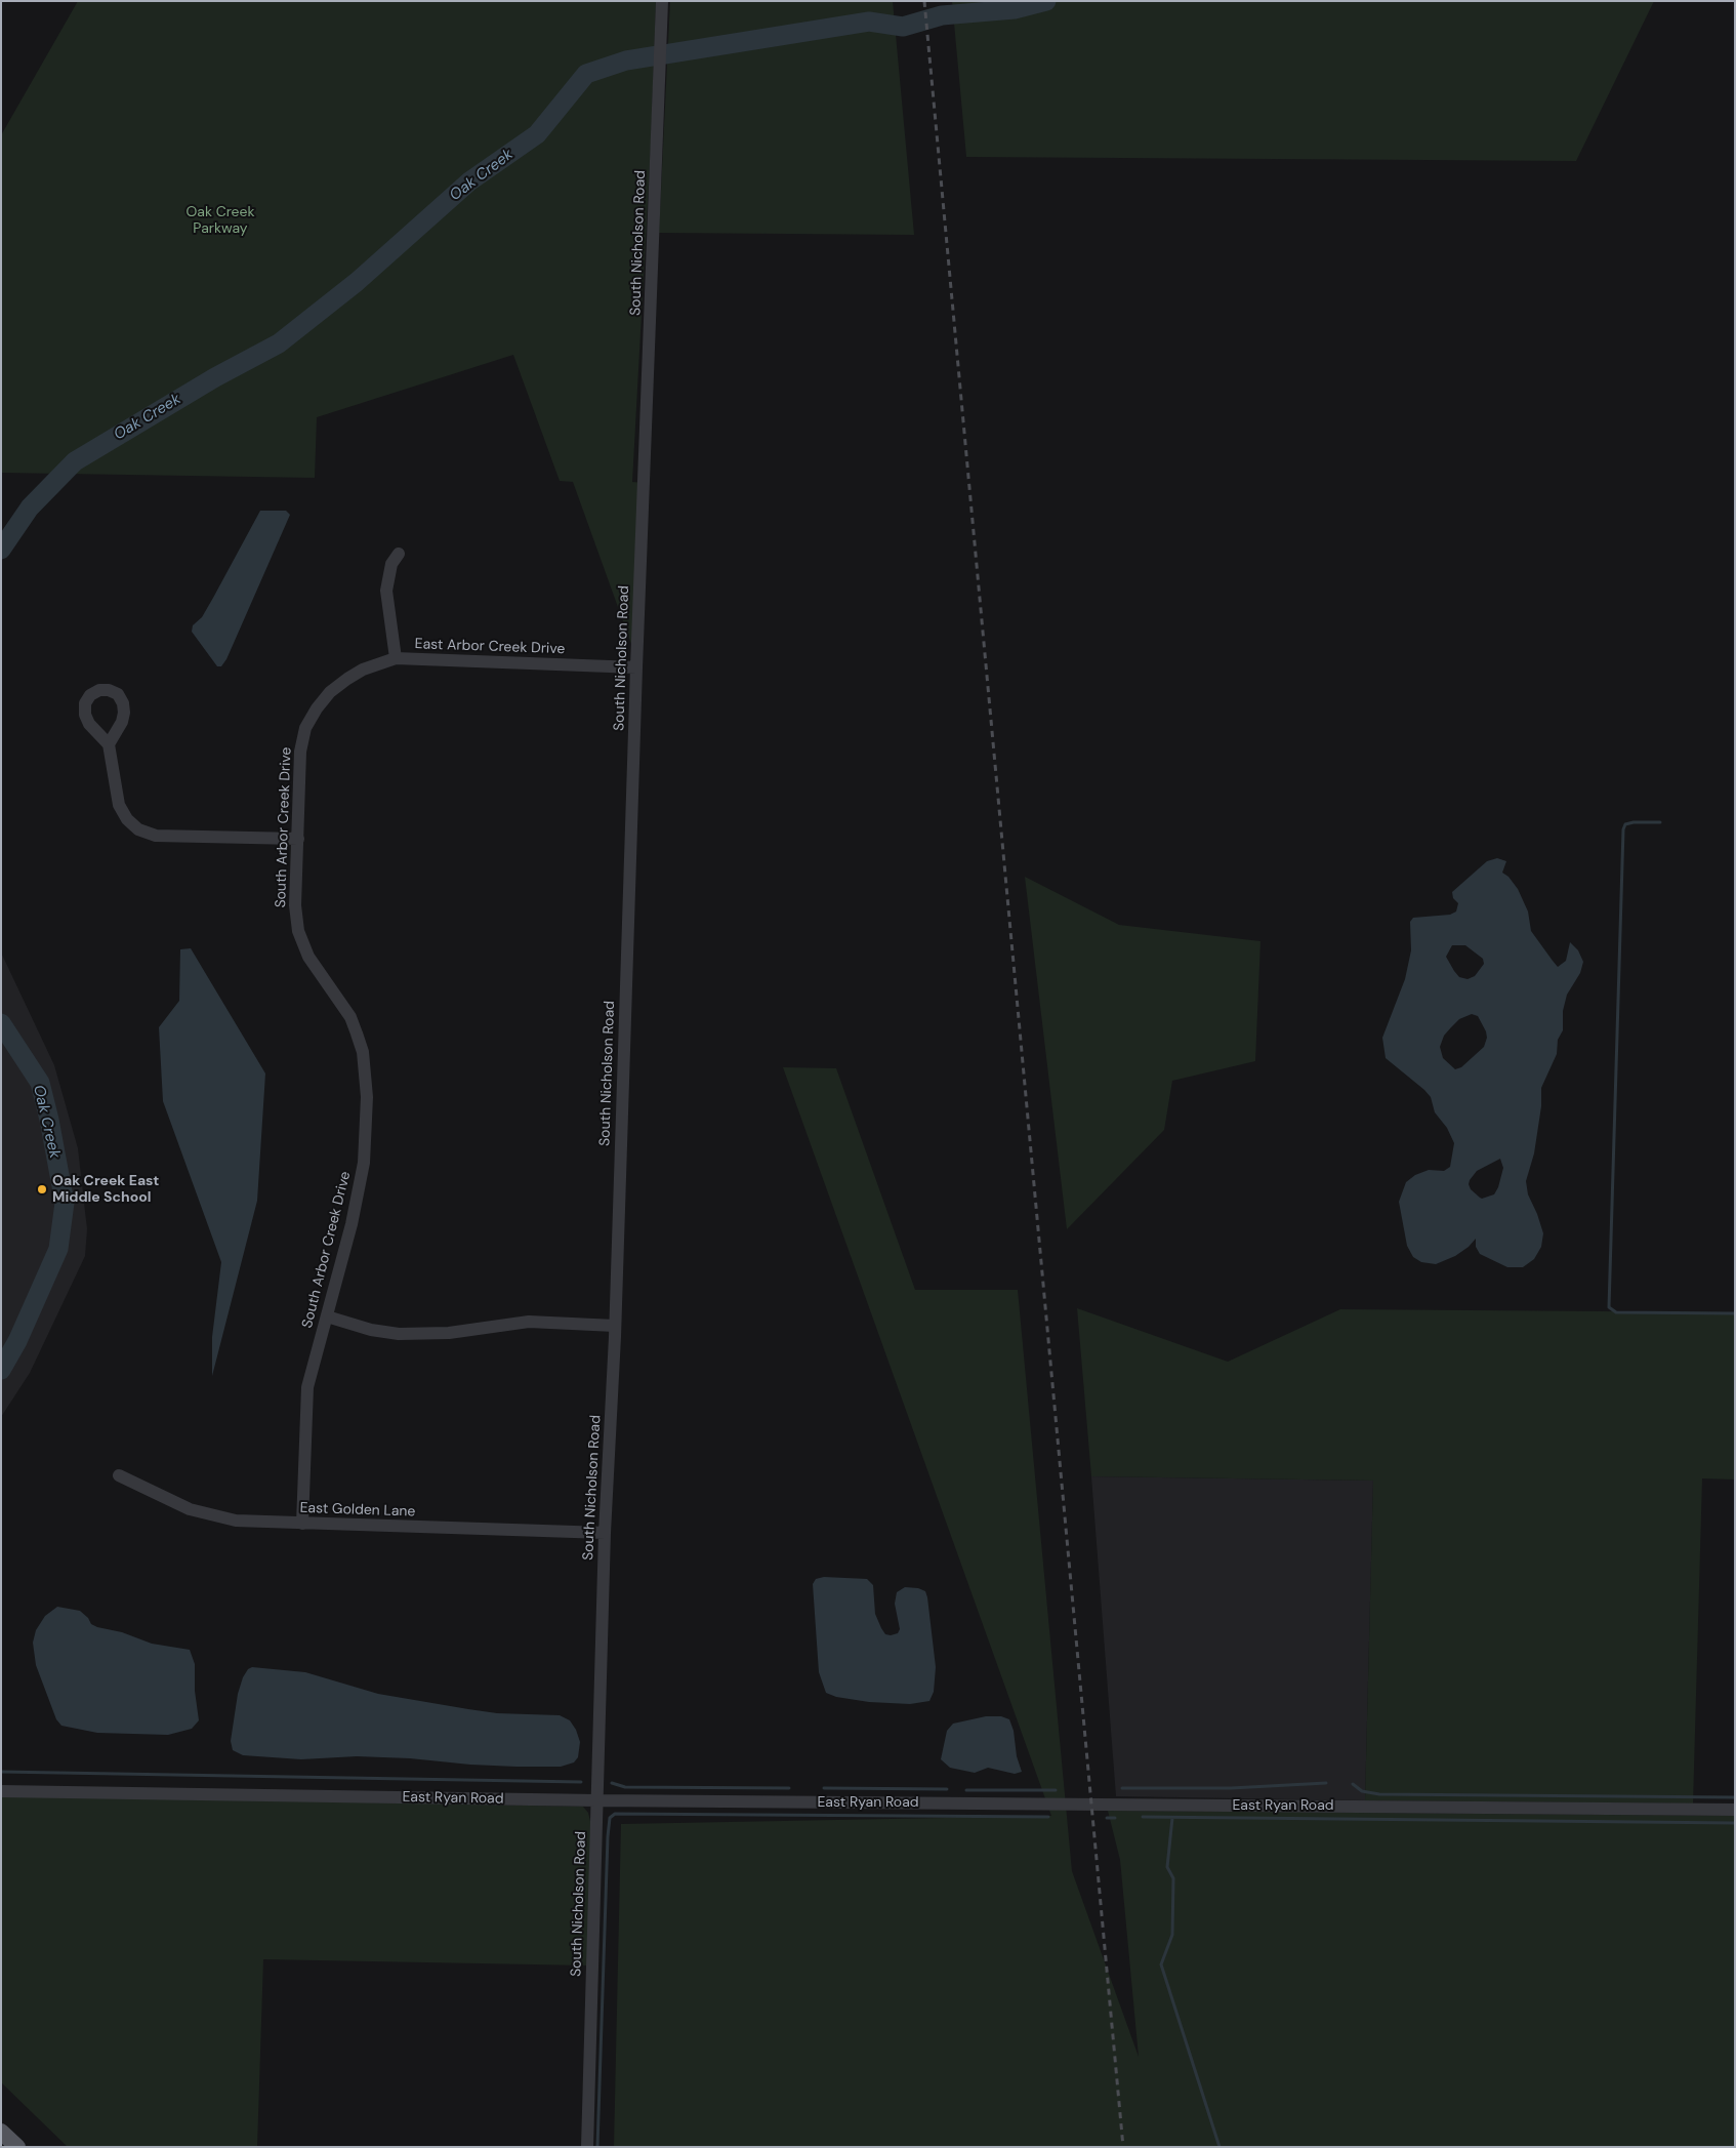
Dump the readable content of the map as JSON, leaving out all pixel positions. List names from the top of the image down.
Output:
{
  "streets": {
    "street": [
      "South Nicholson Road",
      "East Arbor Creek Drive",
      "South Arbor Creek Drive",
      "East Golden Lane",
      "East Ryan Road"
    ]
  },
  "crossings": [
    ["South Nicholson Road", "East Arbor Creek Drive"],
    ["South Nicholson Road", "East Golden Lane"],
    ["South Nicholson Road", "East Ryan Road"],
    ["East Arbor Creek Drive", "South Arbor Creek Drive"],
    ["South Arbor Creek Drive", "East Golden Lane"]
  ],
  "water": ["Oak Creek"],
  "parks": ["Oak Creek Parkway"],
  "places": ["Oak Creek East Middle School"]
}
